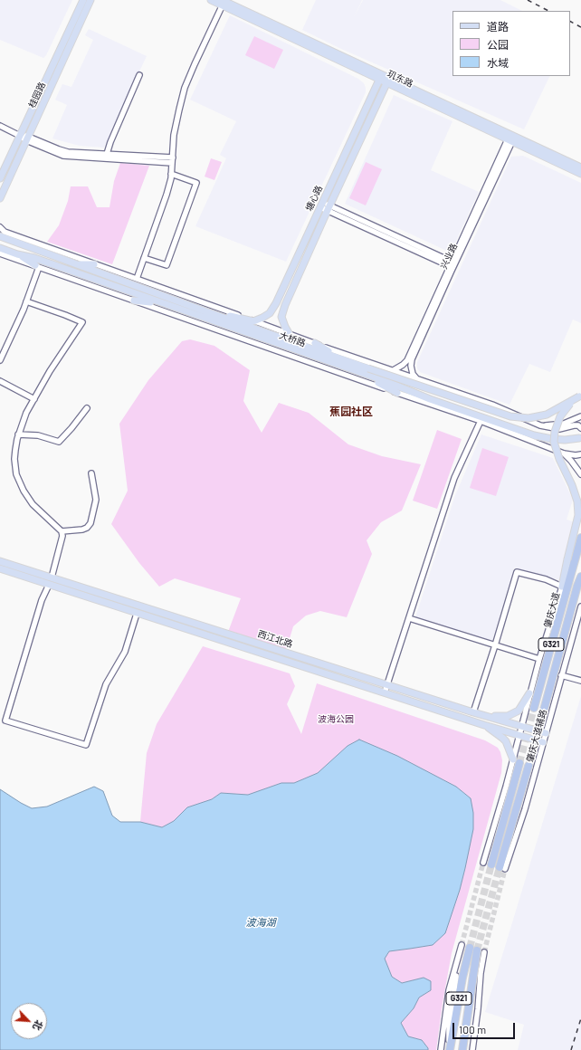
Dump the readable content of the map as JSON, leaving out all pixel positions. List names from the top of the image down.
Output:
{
  "streets": {
    "highway": ["肇庆大道", "G321"],
    "main road": [
      "玑东路",
      "桂园路",
      "塘心路",
      "大桥路",
      "西江北路"
    ],
    "street": ["兴业路", "肇庆大道辅路"]
  },
  "crossings": [
    ["玑东路", "塘心路"],
    ["玑东路", "兴业路"],
    ["肇庆大道", "肇庆大道辅路"],
    ["西江北路", "肇庆大道辅路"]
  ],
  "districts": ["蕉园社区"],
  "water": ["波海湖"],
  "parks": ["波海公园"],
  "legend": ["道路", "公园", "水域"],
  "scale_bar": "100 m",
  "north": "bottom right"
}
